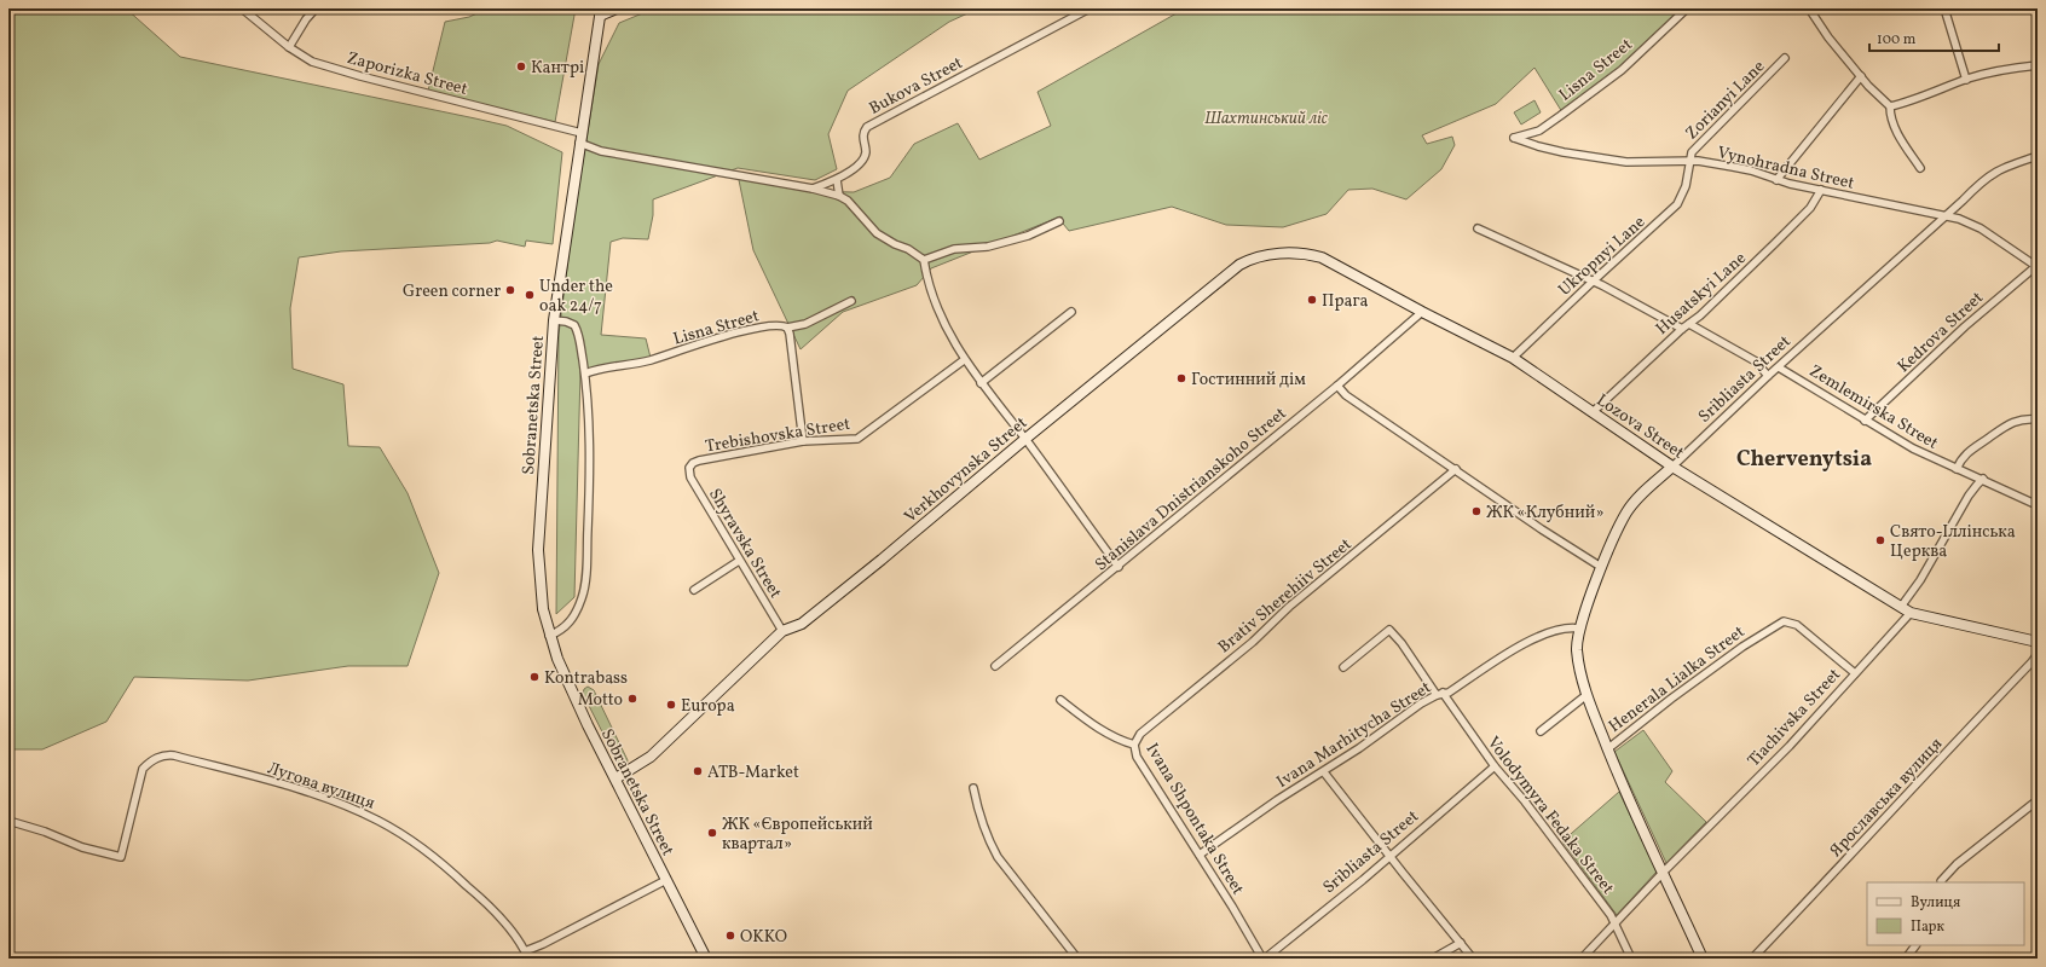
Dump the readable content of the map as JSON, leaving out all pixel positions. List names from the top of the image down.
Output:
{
  "streets": {
    "street": [
      "Lisna Street",
      "Zaporizka Street",
      "Bukova Street",
      "Zorianyi Lane",
      "Vynohradna Street",
      "Ukropnyi Lane",
      "Husatskyi Lane",
      "Kedrova Street",
      "Sribliasta Street",
      "Sobranetska Street",
      "Zemlemirska Street",
      "Lozova Street",
      "Trebishovska Street",
      "Verkhovynska Street",
      "Stanislava Dnistrianskoho Street",
      "Shyravska Street",
      "Brativ Sherehiiv Street",
      "Henerala Lialka Street",
      "Tiachivska Street",
      "Ivana Marhitycha Street",
      "Лугова вулиця",
      "Ярославська вулиця",
      "Volodymyra Fedaka Street",
      "Ivana Shpontaka Street"
    ]
  },
  "crossings": [
    ["Lisna Street", "Vynohradna Street"],
    ["Lisna Street", "Sobranetska Street"],
    ["Zaporizka Street", "Sobranetska Street"],
    ["Bukova Street", "Sobranetska Street"],
    ["Zorianyi Lane", "Vynohradna Street"],
    ["Zorianyi Lane", "Ukropnyi Lane"],
    ["Vynohradna Street", "Ukropnyi Lane"],
    ["Vynohradna Street", "Husatskyi Lane"],
    ["Vynohradna Street", "Kedrova Street"],
    ["Vynohradna Street", "Sribliasta Street"],
    ["Ukropnyi Lane", "Lozova Street"],
    ["Husatskyi Lane", "Lozova Street"],
    ["Kedrova Street", "Zemlemirska Street"],
    ["Sribliasta Street", "Zemlemirska Street"],
    ["Sribliasta Street", "Lozova Street"],
    ["Sribliasta Street", "Henerala Lialka Street"],
    ["Sribliasta Street", "Ivana Marhitycha Street"],
    ["Sribliasta Street", "Volodymyra Fedaka Street"],
    ["Sribliasta Street", "Ivana Shpontaka Street"],
    ["Sobranetska Street", "Verkhovynska Street"],
    ["Sobranetska Street", "Лугова вулиця"],
    ["Lozova Street", "Verkhovynska Street"],
    ["Lozova Street", "Stanislava Dnistrianskoho Street"],
    ["Trebishovska Street", "Shyravska Street"],
    ["Verkhovynska Street", "Shyravska Street"],
    ["Brativ Sherehiiv Street", "Ivana Shpontaka Street"],
    ["Henerala Lialka Street", "Tiachivska Street"],
    ["Tiachivska Street", "Volodymyra Fedaka Street"],
    ["Ivana Marhitycha Street", "Volodymyra Fedaka Street"],
    ["Ivana Marhitycha Street", "Ivana Shpontaka Street"]
  ],
  "districts": ["Chervenytsia"],
  "parks": ["Шахтинський ліс"],
  "places": [
    "Кантрі",
    "Green corner",
    "Under the oak 24/7",
    "Прага",
    "Гостинний дім",
    "ЖК «Клубний»",
    "Свято-Іллінська Церква",
    "Kontrabass",
    "Motto",
    "Europa",
    "ATB-Market",
    "ЖК «Європейський квартал»",
    "OKKO"
  ],
  "legend": ["Вулиця", "Парк"],
  "scale_bar": "100 m"
}
